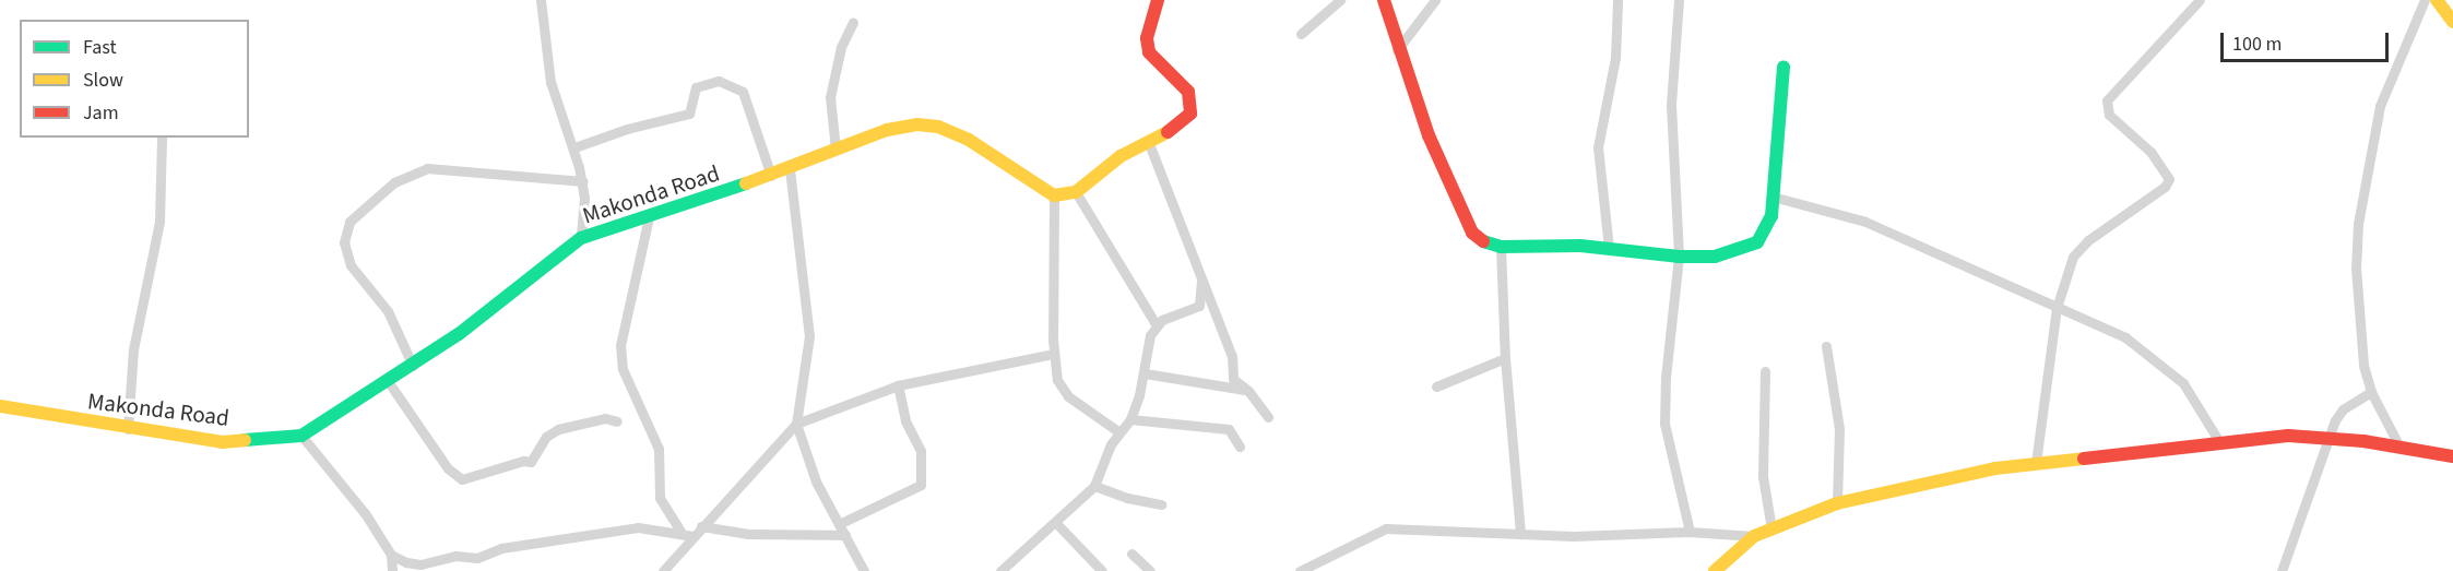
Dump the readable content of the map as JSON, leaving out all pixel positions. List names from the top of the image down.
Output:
{
  "streets": {
    "street": ["Makonda Road"]
  },
  "legend": ["Fast", "Slow", "Jam"],
  "scale_bar": "100 m"
}
